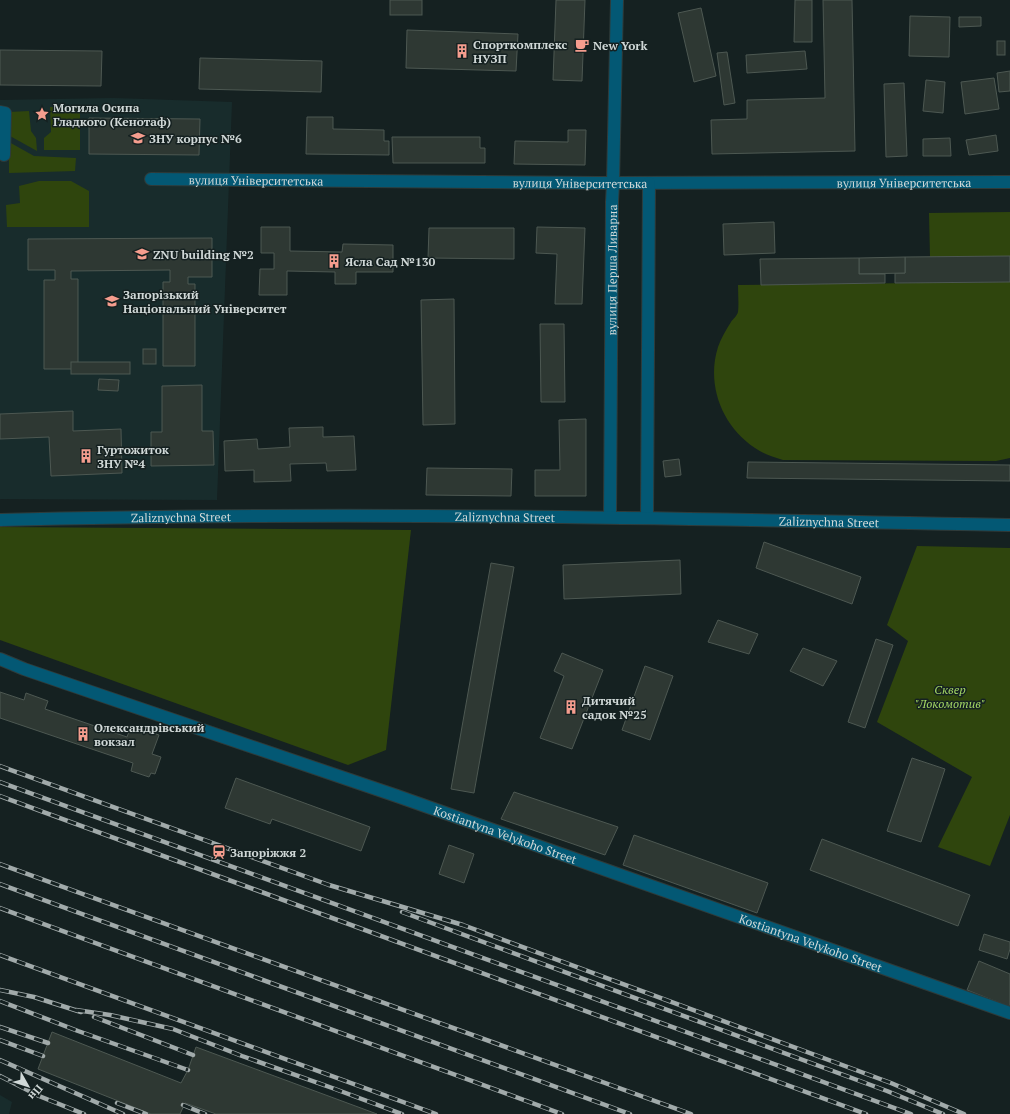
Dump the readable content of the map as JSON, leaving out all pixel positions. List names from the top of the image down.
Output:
{
  "streets": {
    "street": [
      "вулиця Університетська",
      "вулиця Перша Ливарна",
      "Zaliznychna Street",
      "Kostiantyna Velykoho Street"
    ]
  },
  "crossings": [
    ["вулиця Університетська", "вулиця Перша Ливарна"],
    ["вулиця Перша Ливарна", "Zaliznychna Street"]
  ],
  "parks": ["Сквер \"Локомотив\""],
  "places": {
    "cafe": ["New York"],
    "building": [
      "Спорткомплекс НУЗП",
      "Ясла Сад №130",
      "Гуртожиток ЗНУ №4",
      "Дитячий садок №25",
      "Олександрівський вокзал"
    ],
    "place": ["Могила Осипа Гладкого (Кенотаф)"],
    "school or university": ["ЗНУ корпус №6", "ZNU building №2", "Запорізький Національний Університет"],
    "station": ["Запоріжжя 2"]
  },
  "north": "bottom right"
}
